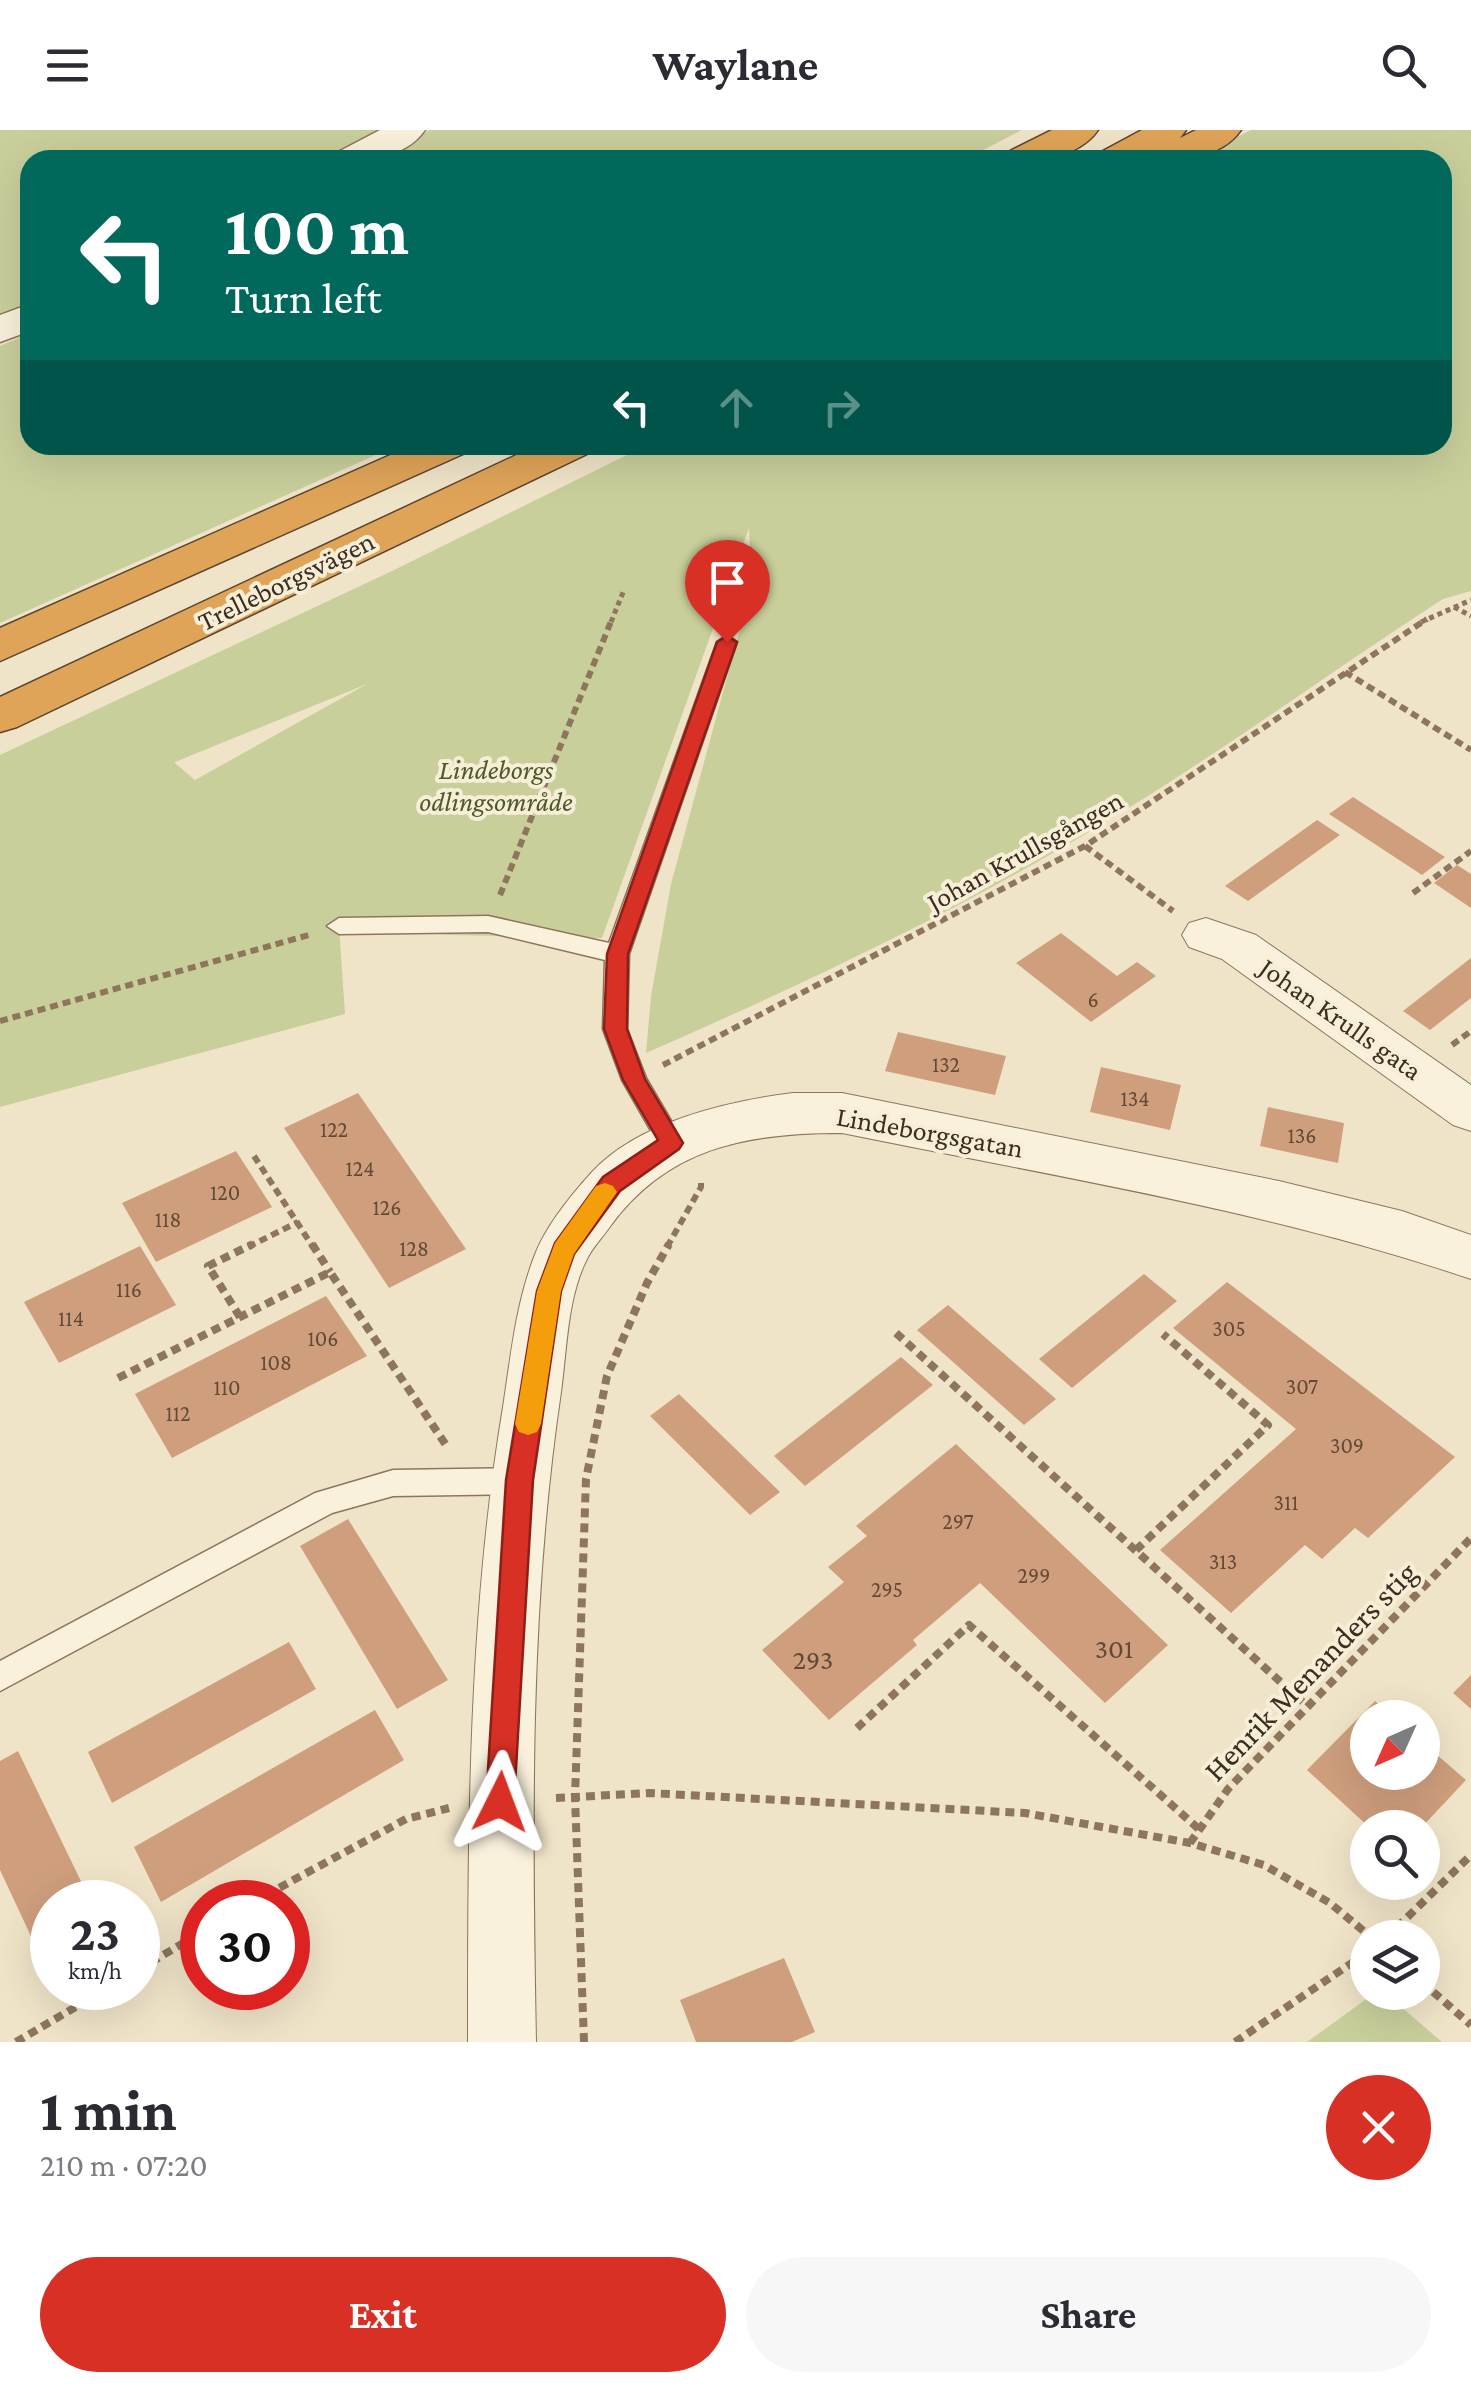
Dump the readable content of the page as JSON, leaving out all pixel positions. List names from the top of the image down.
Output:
{
  "streets": {
    "highway": ["Trelleborgsvägen"],
    "street": ["Johan Krulls gata", "Lindeborgsgatan"],
    "path": ["Johan Krullsgången", "Henrik Menanders stig"]
  },
  "parks": ["Lindeborgs odlingsområde"],
  "house_numbers": [
    "6",
    "132",
    "134",
    "122",
    "136",
    "124",
    "120",
    "126",
    "118",
    "128",
    "116",
    "114",
    "305",
    "106",
    "108",
    "307",
    "110",
    "112",
    "309",
    "311",
    "297",
    "313",
    "299",
    "295",
    "301",
    "293"
  ],
  "north": "bottom left",
  "page": {
    "header": "Waylane",
    "turn": ["100 m", "Turn left"],
    "speed": "23 km/h",
    "limit": "30",
    "heading": ["1 min", "210 m · 07:20"],
    "buttons": ["Exit", "Share"]
  }
}
